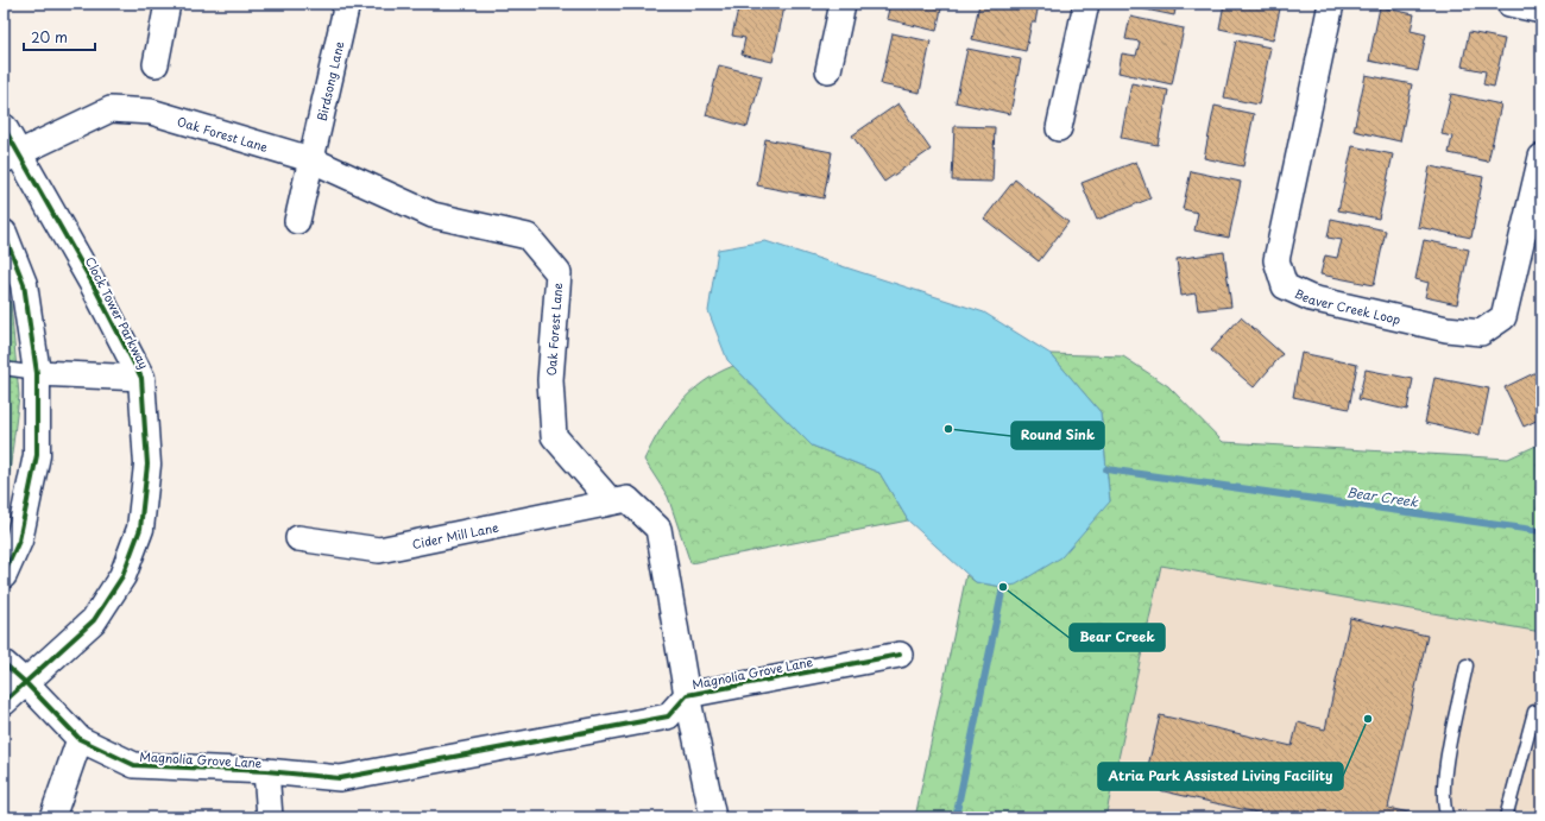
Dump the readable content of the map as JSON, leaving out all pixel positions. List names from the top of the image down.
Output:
{
  "streets": {
    "street": [
      "Birdsong Lane",
      "Oak Forest Lane",
      "Beaver Creek Loop",
      "Clock Tower Parkway",
      "Cider Mill Lane",
      "Magnolia Grove Lane"
    ]
  },
  "crossings": [
    ["Birdsong Lane", "Oak Forest Lane"],
    ["Oak Forest Lane", "Clock Tower Parkway"],
    ["Oak Forest Lane", "Cider Mill Lane"],
    ["Clock Tower Parkway", "Magnolia Grove Lane"]
  ],
  "water": ["Bear Creek"],
  "places": ["Round Sink", "Bear Creek", "Atria Park Assisted Living Facility"],
  "scale_bar": "20 m"
}
